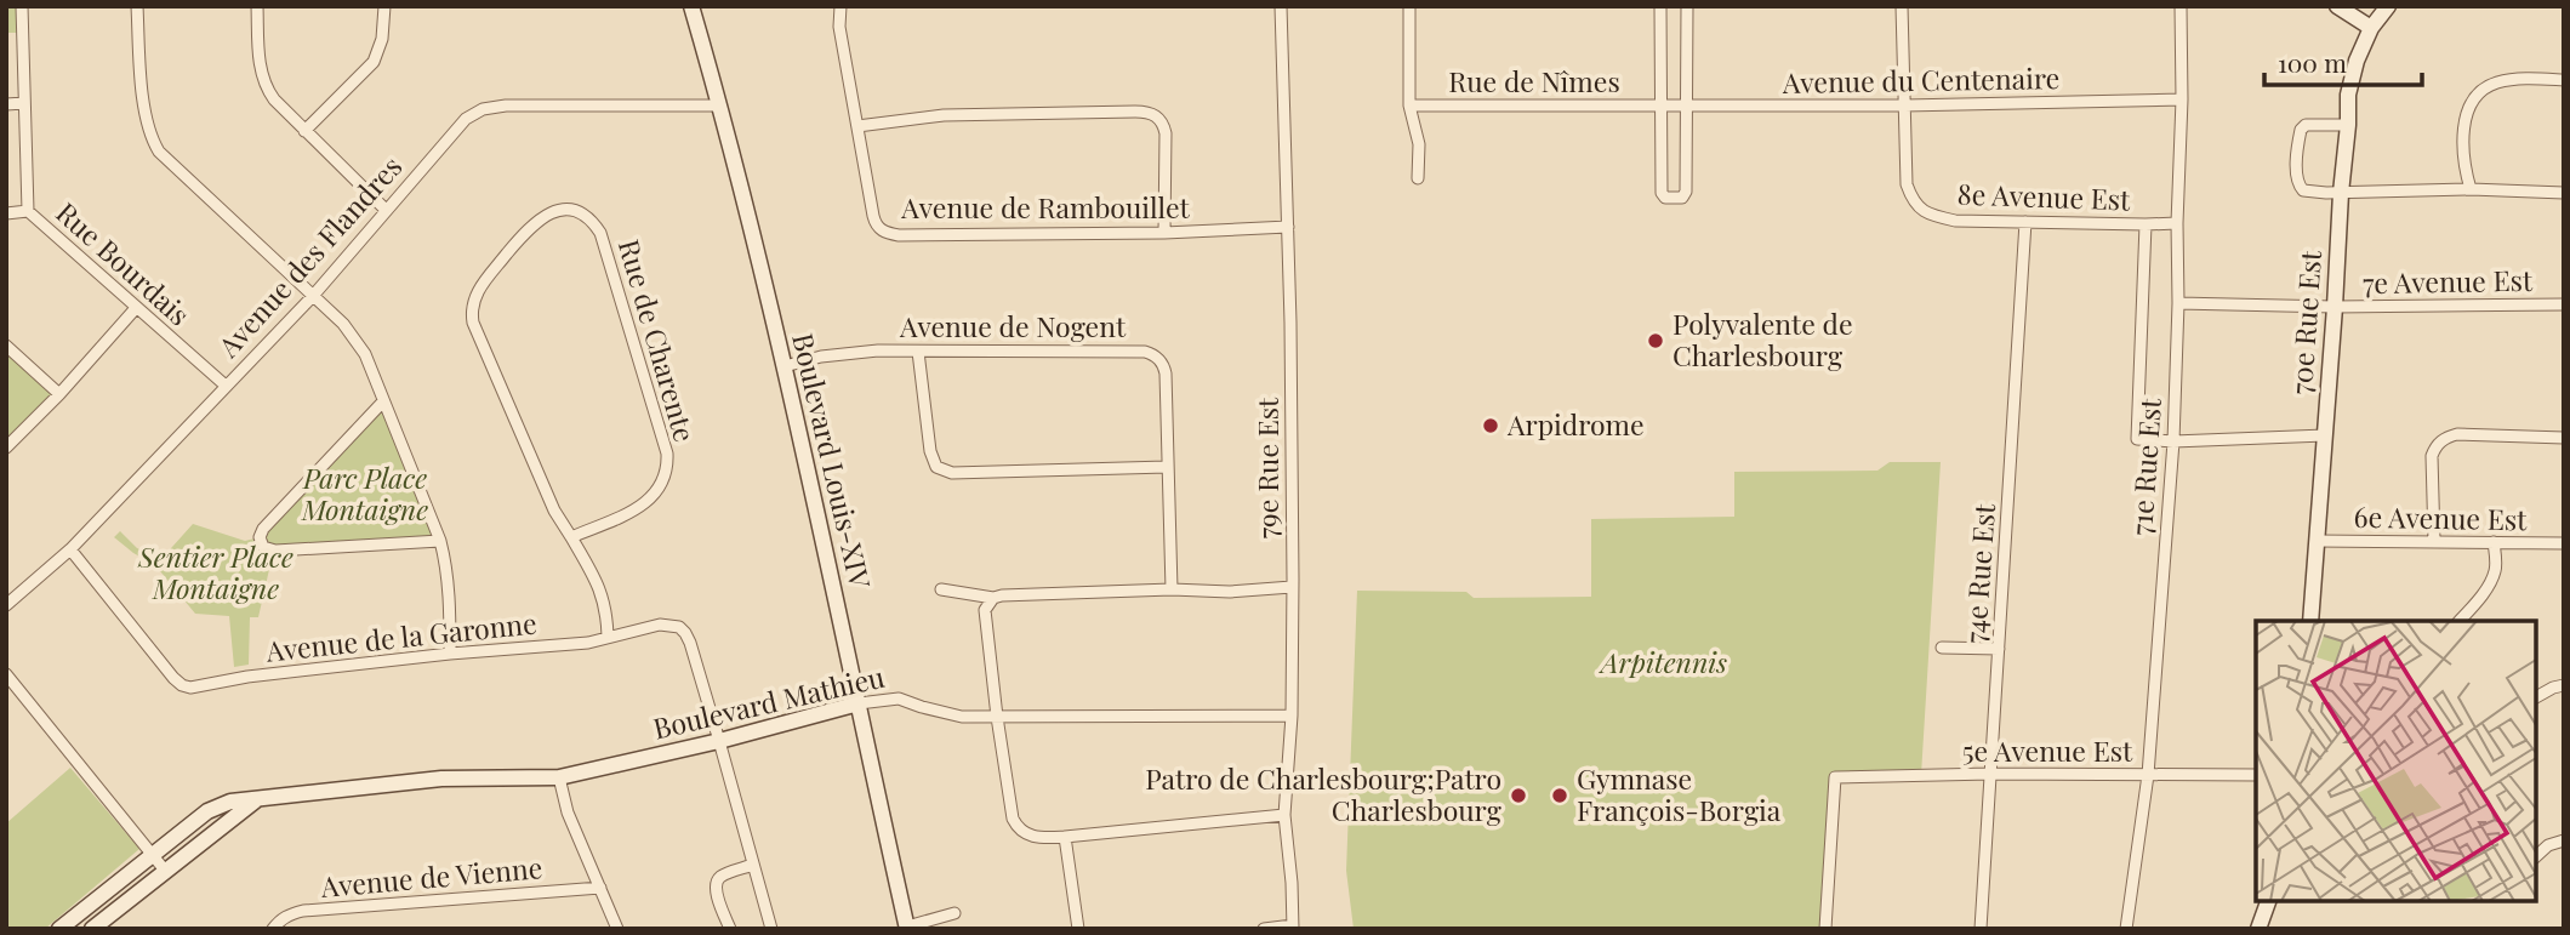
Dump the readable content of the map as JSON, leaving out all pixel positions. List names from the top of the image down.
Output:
{
  "streets": {
    "street": [
      "Avenue du Centenaire",
      "Rue de Nîmes",
      "8e Avenue Est",
      "Avenue de Rambouillet",
      "Avenue des Flandres",
      "Rue Bourdais",
      "7e Avenue Est",
      "70e Rue Est",
      "Avenue de Nogent",
      "Rue de Charente",
      "Boulevard Louis-XIV",
      "71e Rue Est",
      "79e Rue Est",
      "6e Avenue Est",
      "74e Rue Est",
      "Avenue de la Garonne",
      "Boulevard Mathieu",
      "5e Avenue Est",
      "Avenue de Vienne"
    ]
  },
  "crossings": [
    ["Avenue du Centenaire", "Rue de Nîmes"],
    ["Avenue du Centenaire", "8e Avenue Est"],
    ["Avenue du Centenaire", "71e Rue Est"],
    ["8e Avenue Est", "71e Rue Est"],
    ["8e Avenue Est", "74e Rue Est"],
    ["Avenue de Rambouillet", "79e Rue Est"],
    ["Avenue des Flandres", "Rue Bourdais"],
    ["Avenue des Flandres", "Boulevard Louis-XIV"],
    ["Avenue des Flandres", "Avenue de la Garonne"],
    ["7e Avenue Est", "70e Rue Est"],
    ["7e Avenue Est", "71e Rue Est"],
    ["70e Rue Est", "6e Avenue Est"],
    ["Avenue de Nogent", "Boulevard Louis-XIV"],
    ["Rue de Charente", "Avenue de la Garonne"],
    ["Boulevard Louis-XIV", "Boulevard Mathieu"],
    ["71e Rue Est", "5e Avenue Est"],
    ["79e Rue Est", "Boulevard Mathieu"],
    ["74e Rue Est", "5e Avenue Est"],
    ["Avenue de la Garonne", "Boulevard Mathieu"]
  ],
  "parks": ["Parc Place Montaigne", "Sentier Place Montaigne", "Arpitennis"],
  "places": [
    "Polyvalente de Charlesbourg",
    "Arpidrome",
    "Patro de Charlesbourg;Patro Charlesbourg",
    "Gymnase François-Borgia"
  ],
  "scale_bar": "100 m"
}
